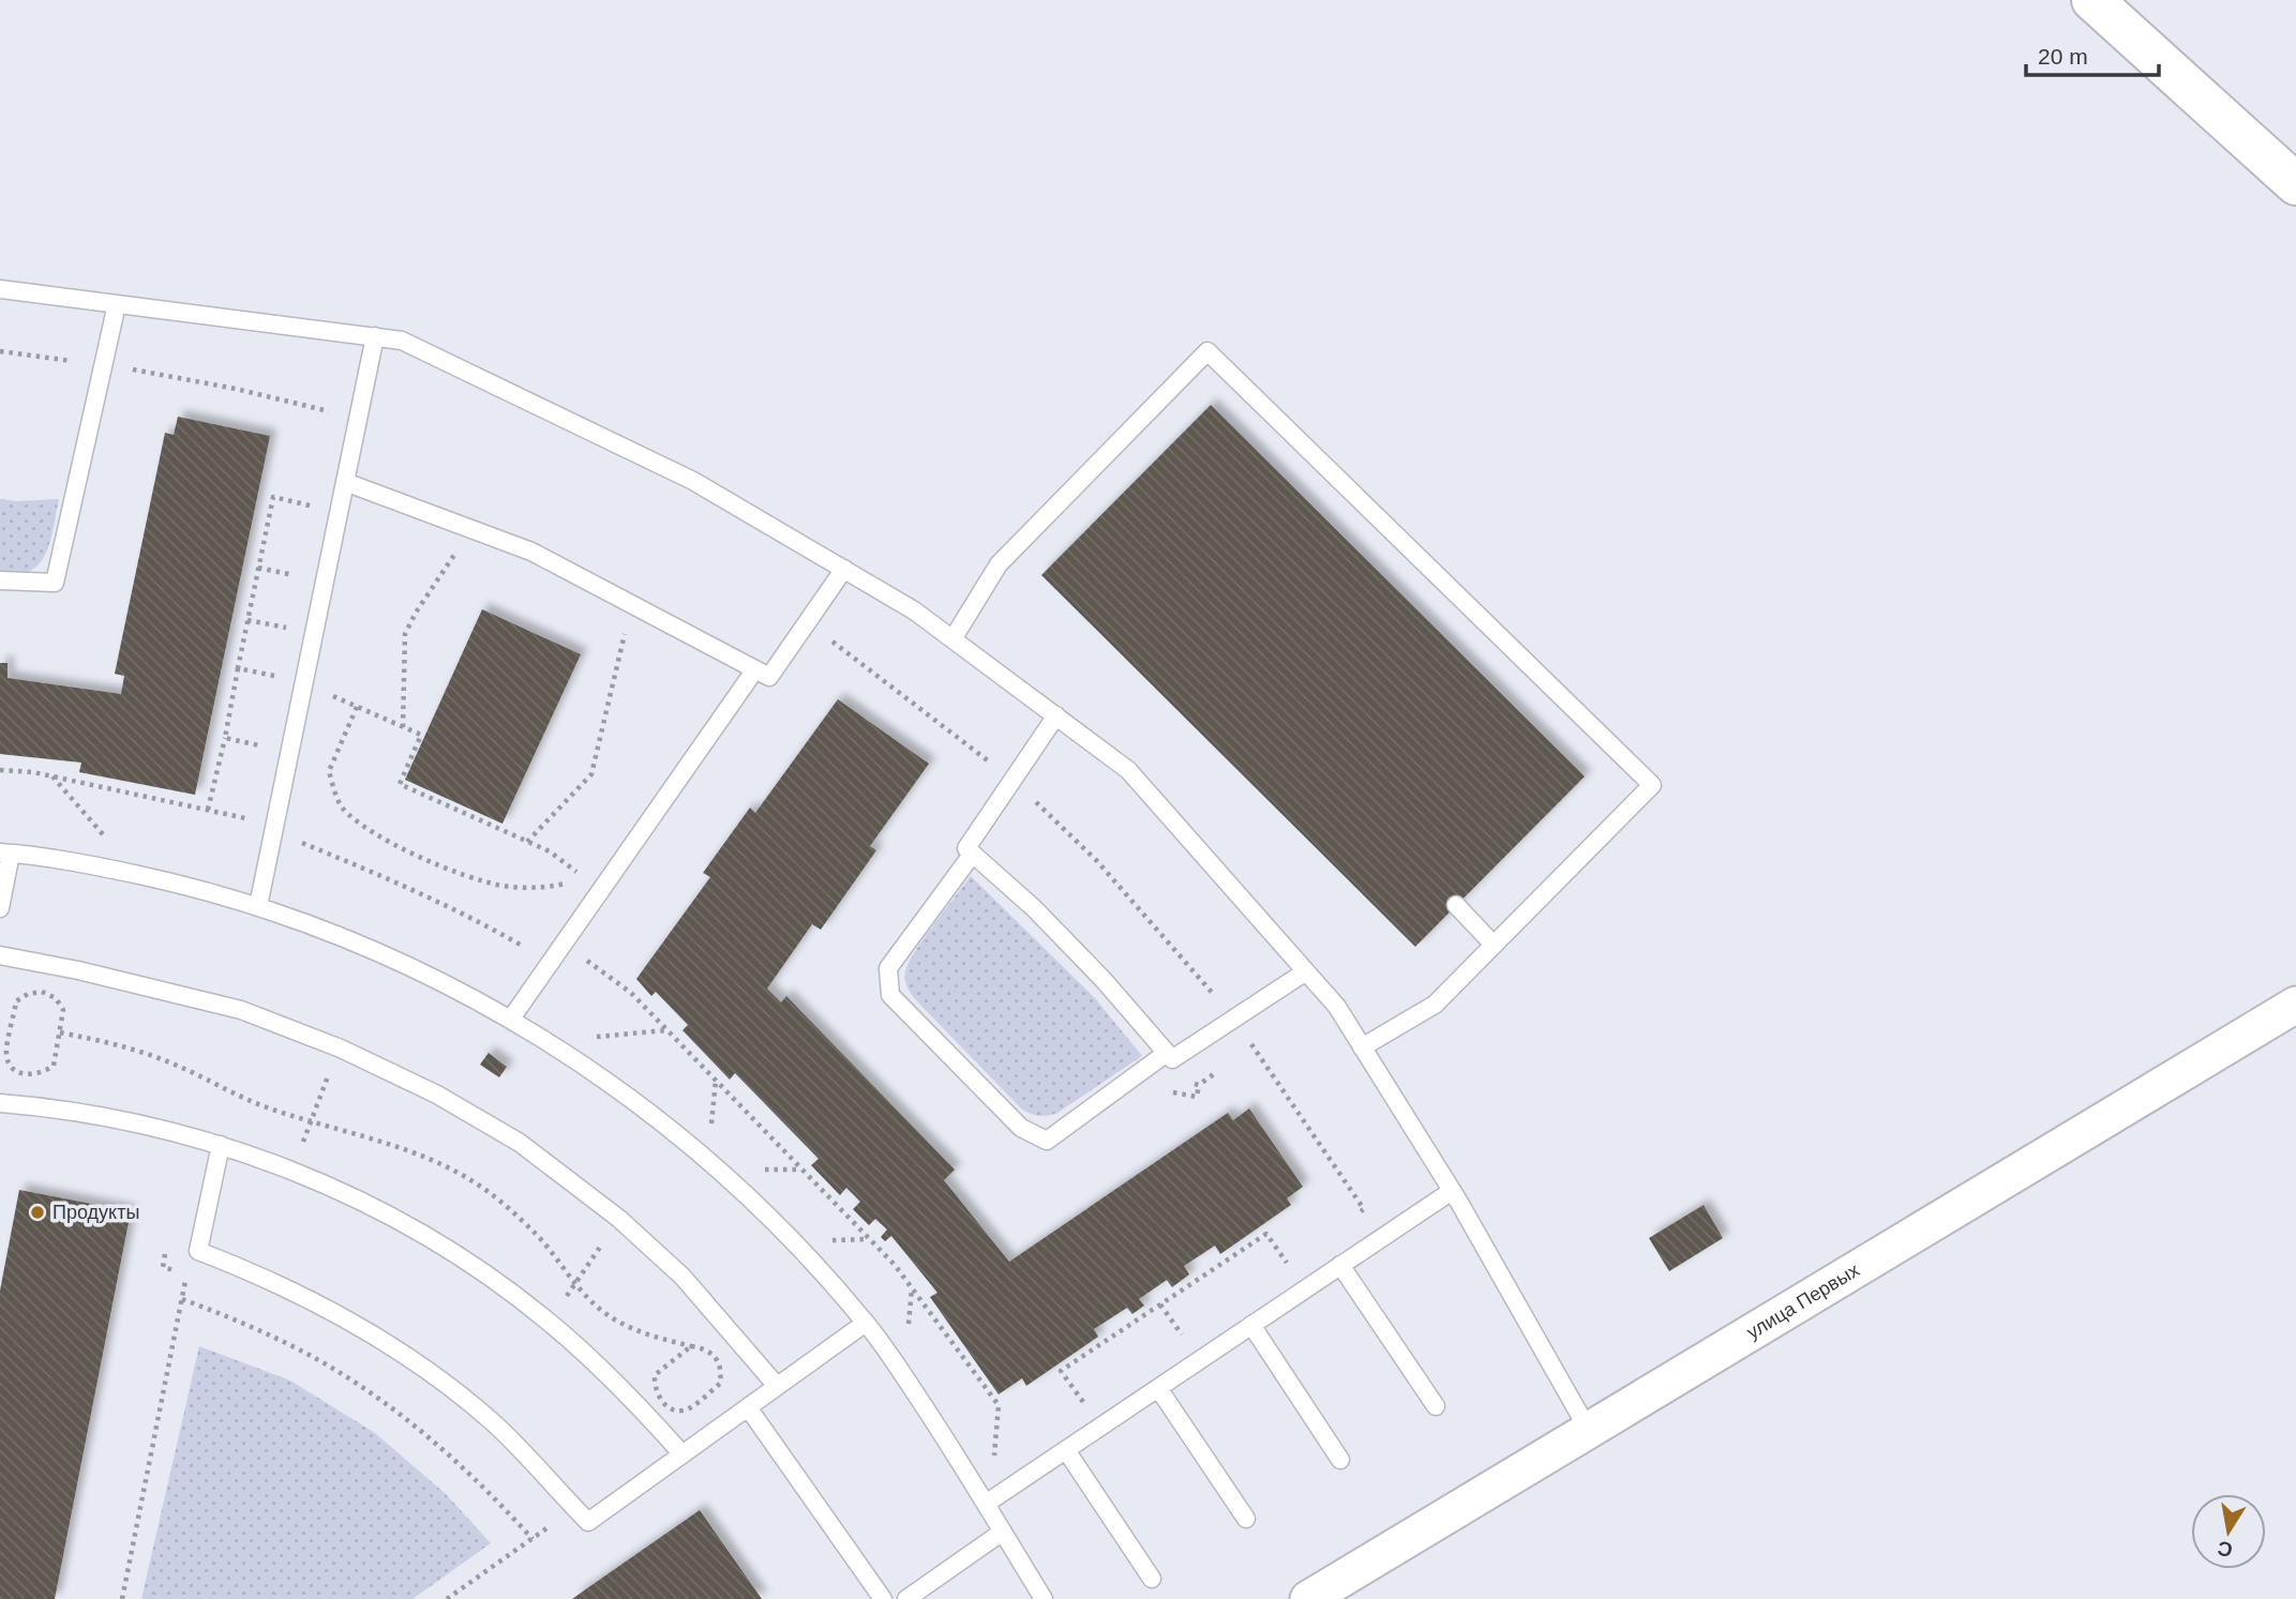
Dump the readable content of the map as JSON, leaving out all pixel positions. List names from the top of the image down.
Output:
{
  "streets": {
    "street": ["улица Первых"]
  },
  "places": ["Продукты"],
  "scale_bar": "20 m",
  "north": "bottom"
}
